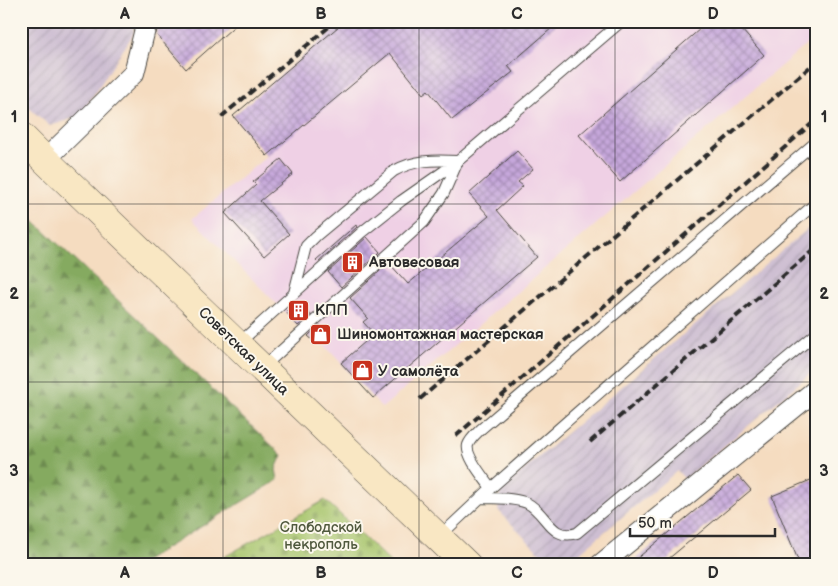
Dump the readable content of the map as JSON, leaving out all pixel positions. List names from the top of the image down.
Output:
{
  "streets": {
    "main road": ["Советская улица"]
  },
  "parks": ["Слободской некрополь"],
  "places": {
    "building": ["Автовесовая", "КПП"],
    "shop": ["Шиномонтажная мастерская", "У самолёта"]
  },
  "scale_bar": "50 m",
  "grid": {
    "columns": [
      "A",
      "B",
      "C",
      "D"
    ],
    "rows": ["1", "2", "3"]
  }
}
